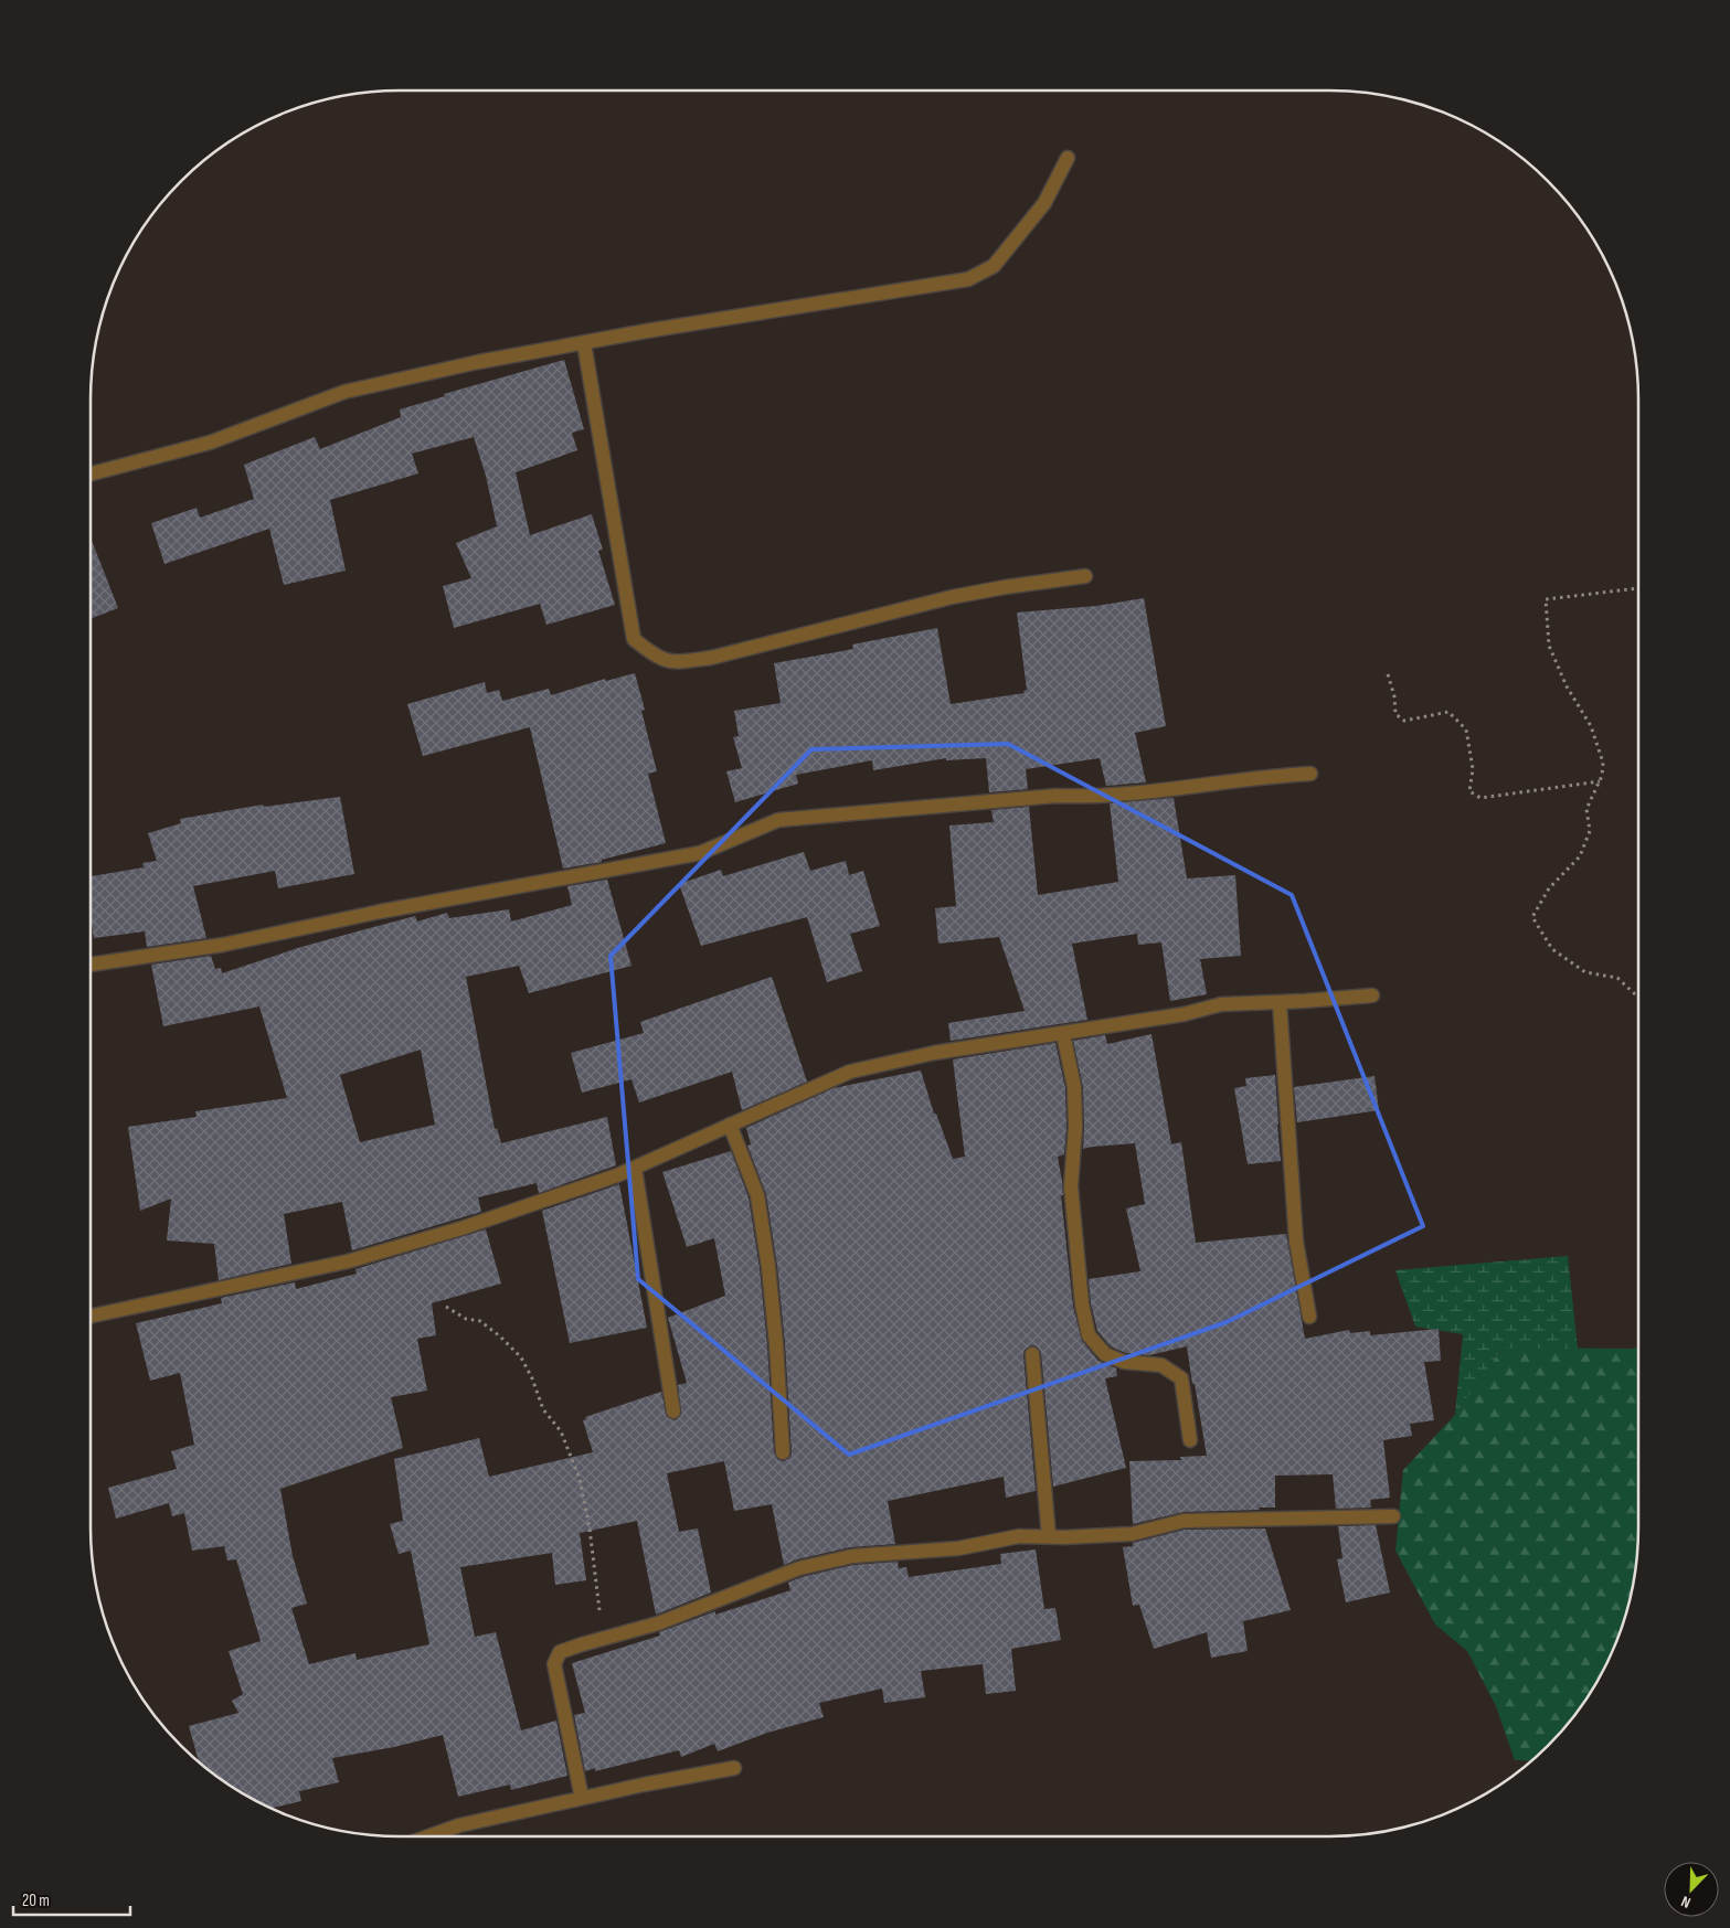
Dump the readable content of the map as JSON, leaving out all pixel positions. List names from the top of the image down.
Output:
{
  "scale_bar": "20 m",
  "north": "bottom left"
}
